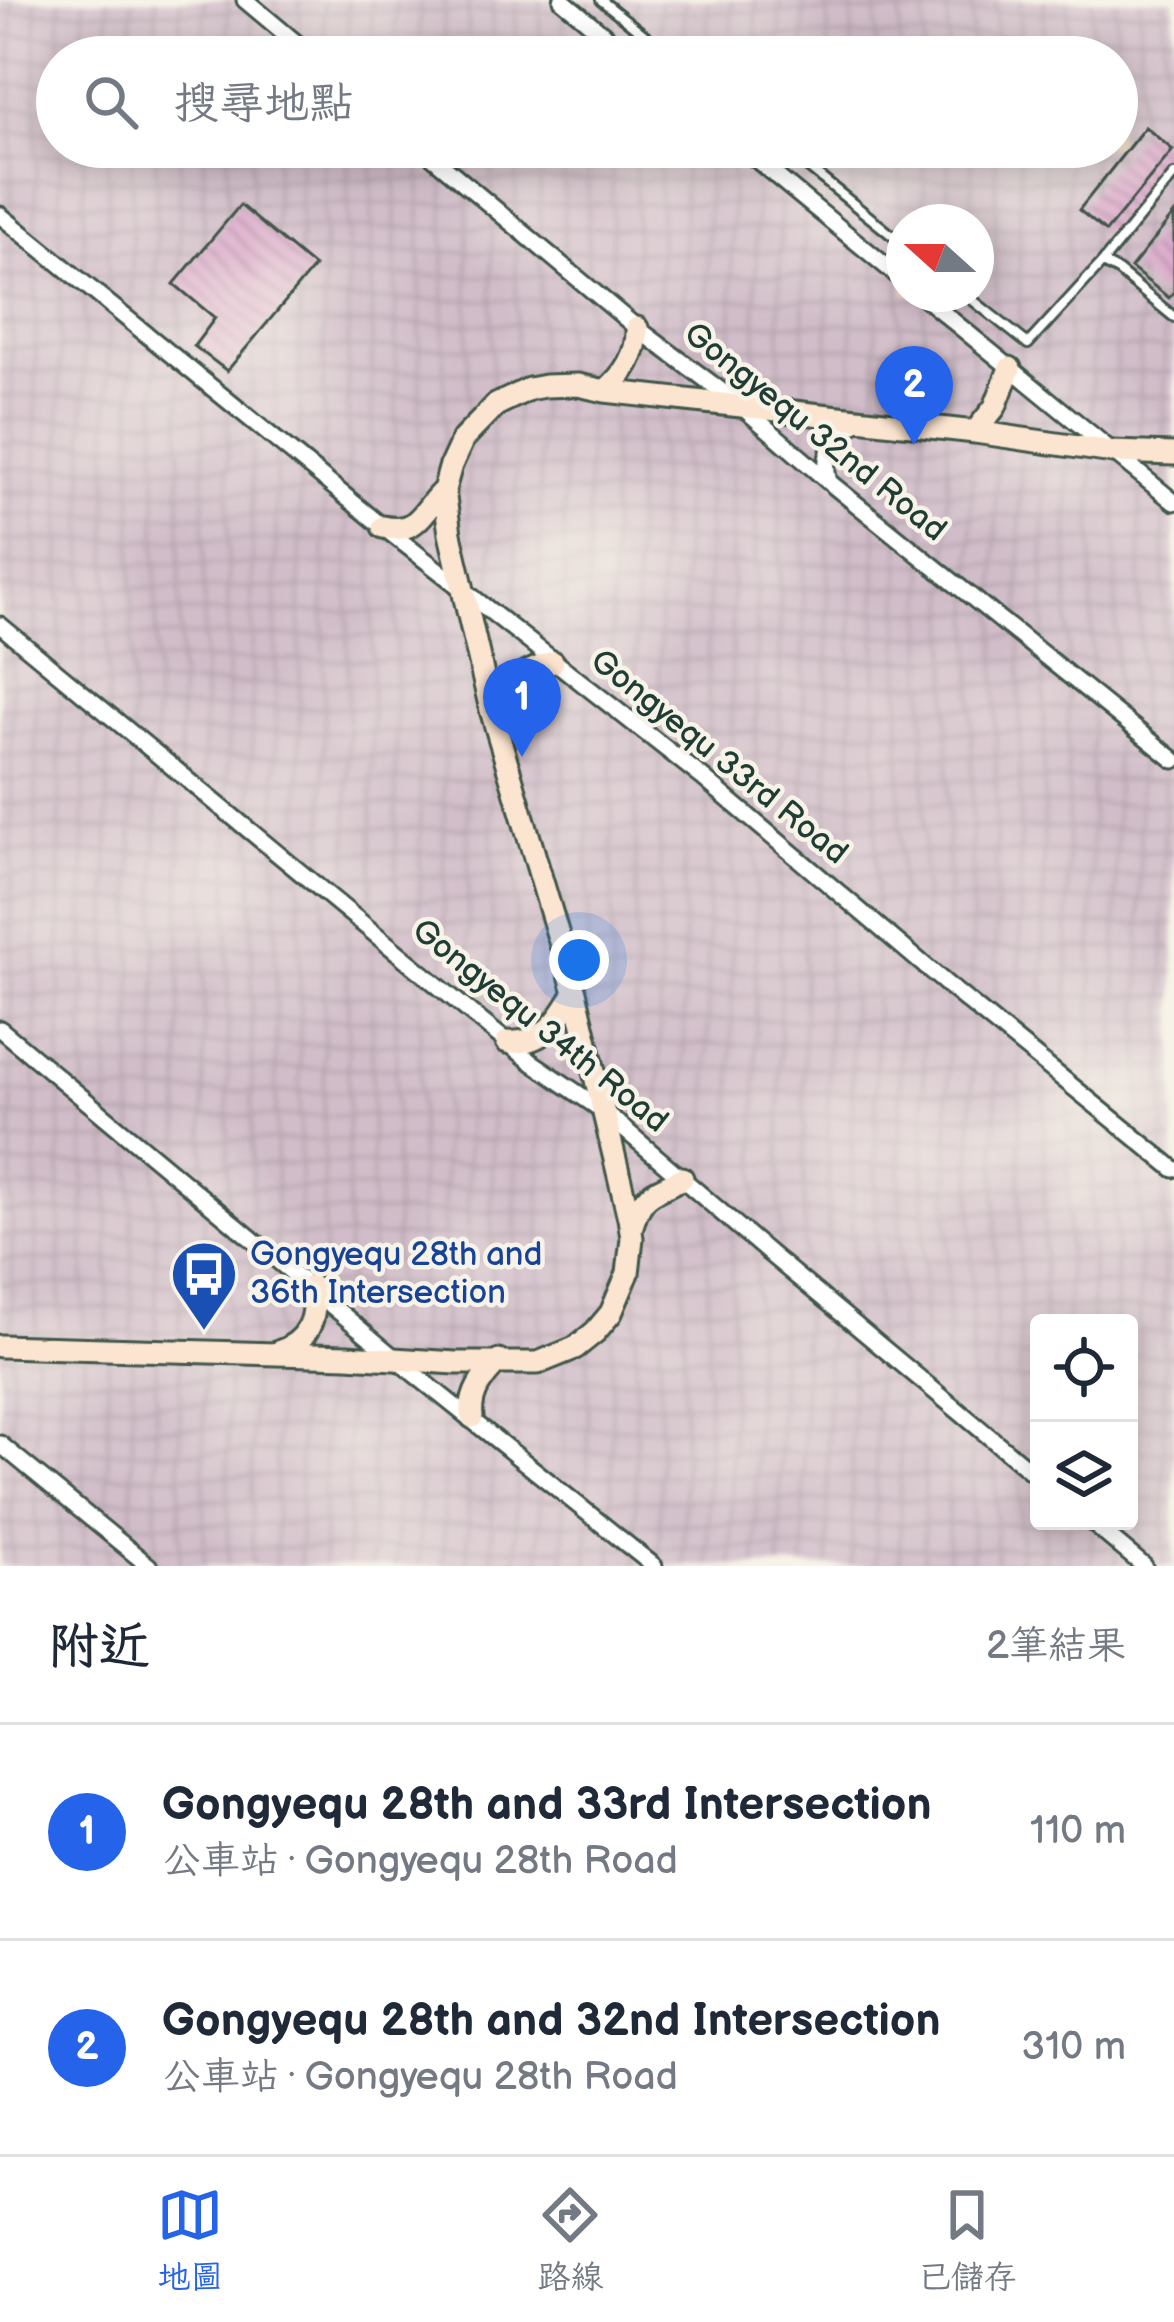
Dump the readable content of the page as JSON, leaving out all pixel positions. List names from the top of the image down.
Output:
{
  "streets": {
    "street": ["Gongyequ 32nd Road", "Gongyequ 33rd Road", "Gongyequ 34th Road"]
  },
  "places": {
    "bus stop": ["Gongyequ 28th and 36th Intersection"]
  },
  "north": "left",
  "page": {
    "search": "搜尋地點",
    "pins": ["2", "1"],
    "heading": ["附近", "2筆結果"],
    "list": [
      {
        "mark": "1",
        "name": "Gongyequ 28th and 33rd Intersection",
        "note": "公車站 · Gongyequ 28th Road",
        "value": "110 m"
      },
      {
        "mark": "2",
        "name": "Gongyequ 28th and 32nd Intersection",
        "note": "公車站 · Gongyequ 28th Road",
        "value": "310 m"
      }
    ],
    "nav": ["地圖", "路線", "已儲存"]
  }
}
